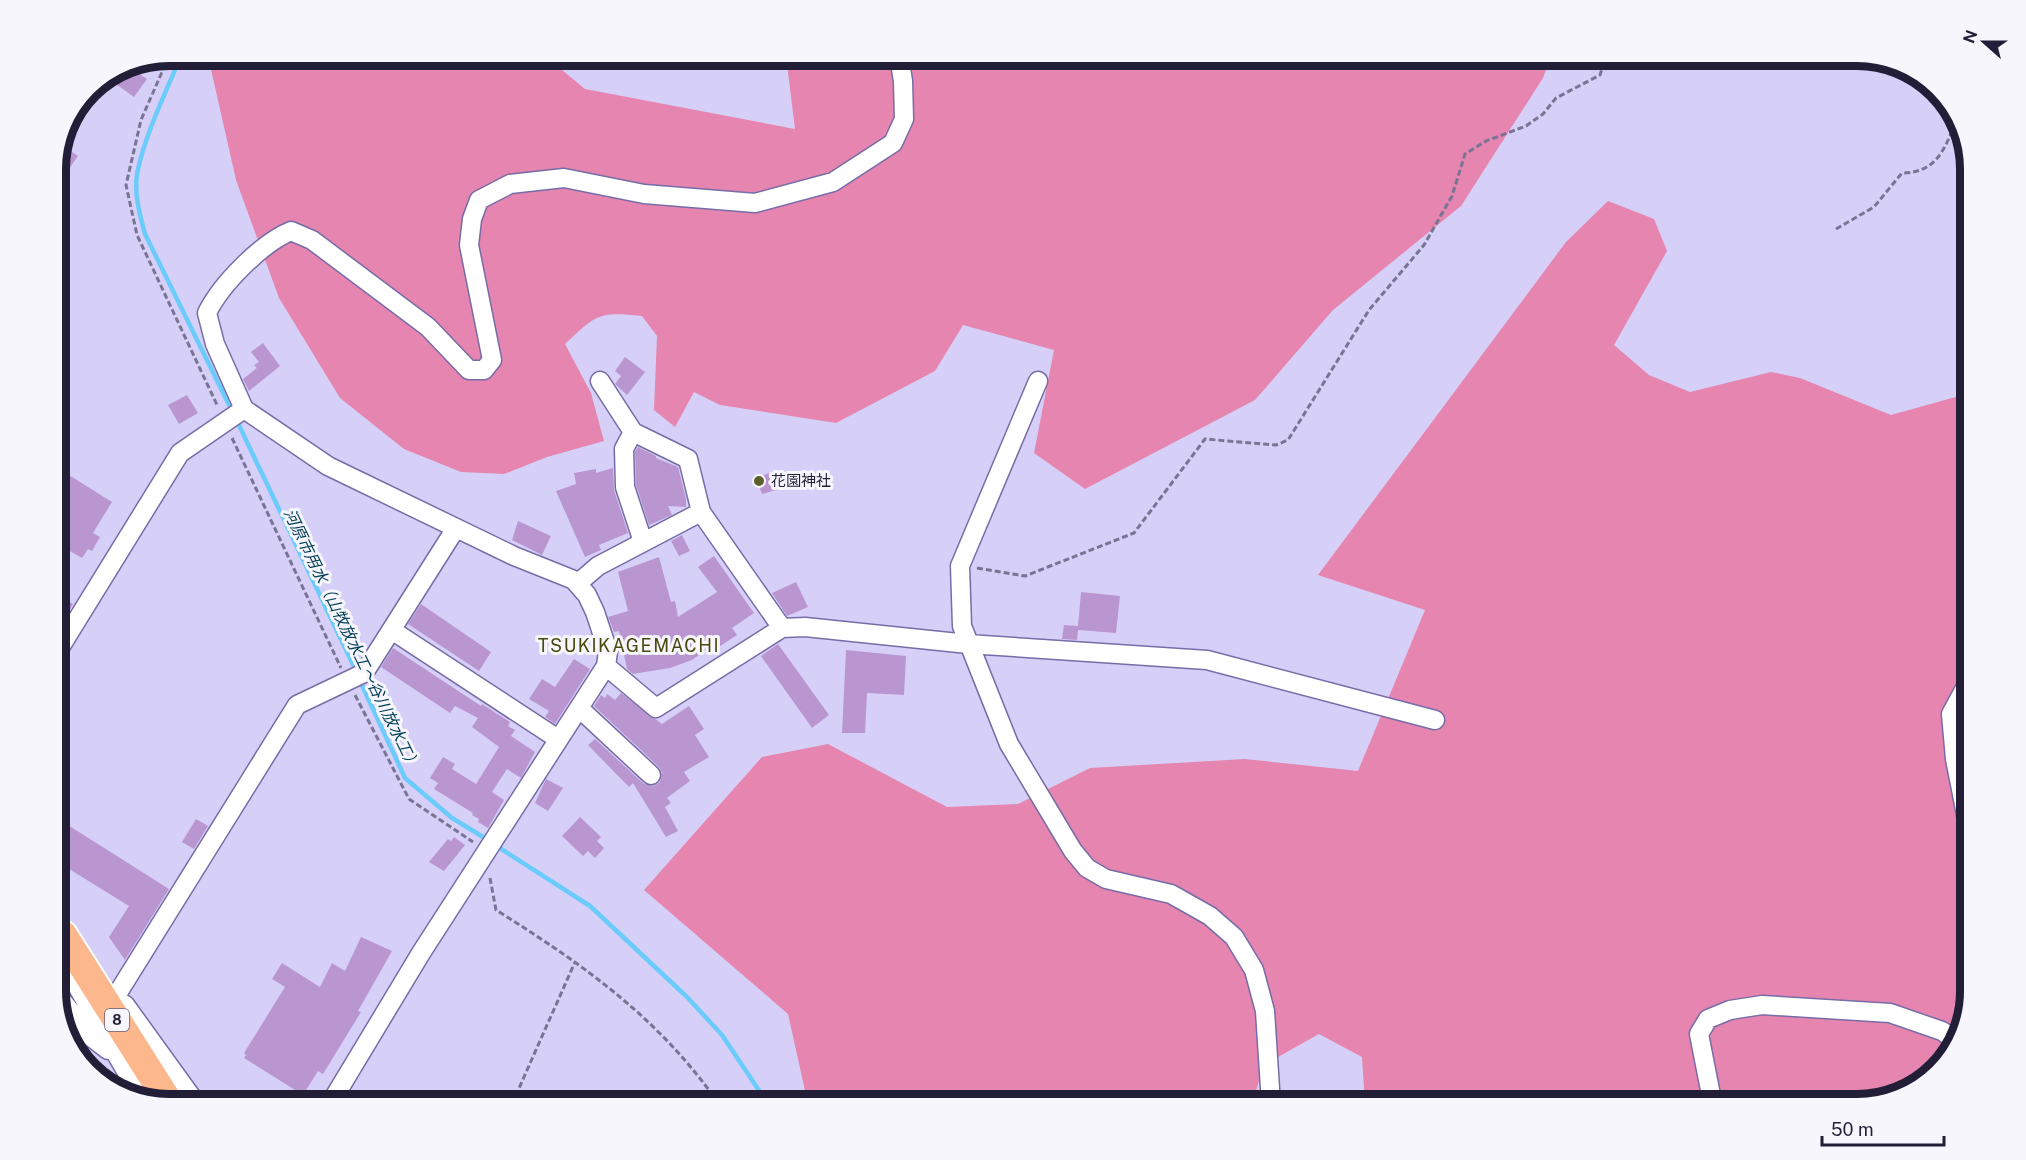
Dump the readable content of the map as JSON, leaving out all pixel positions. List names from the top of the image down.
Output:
{
  "streets": {
    "highway": ["8"]
  },
  "districts": ["TSUKIKAGEMACHI"],
  "water": ["河原市用水（山牧放水工～谷川放水工）"],
  "places": ["花園神社"],
  "scale_bar": "50 m",
  "north": "left"
}
